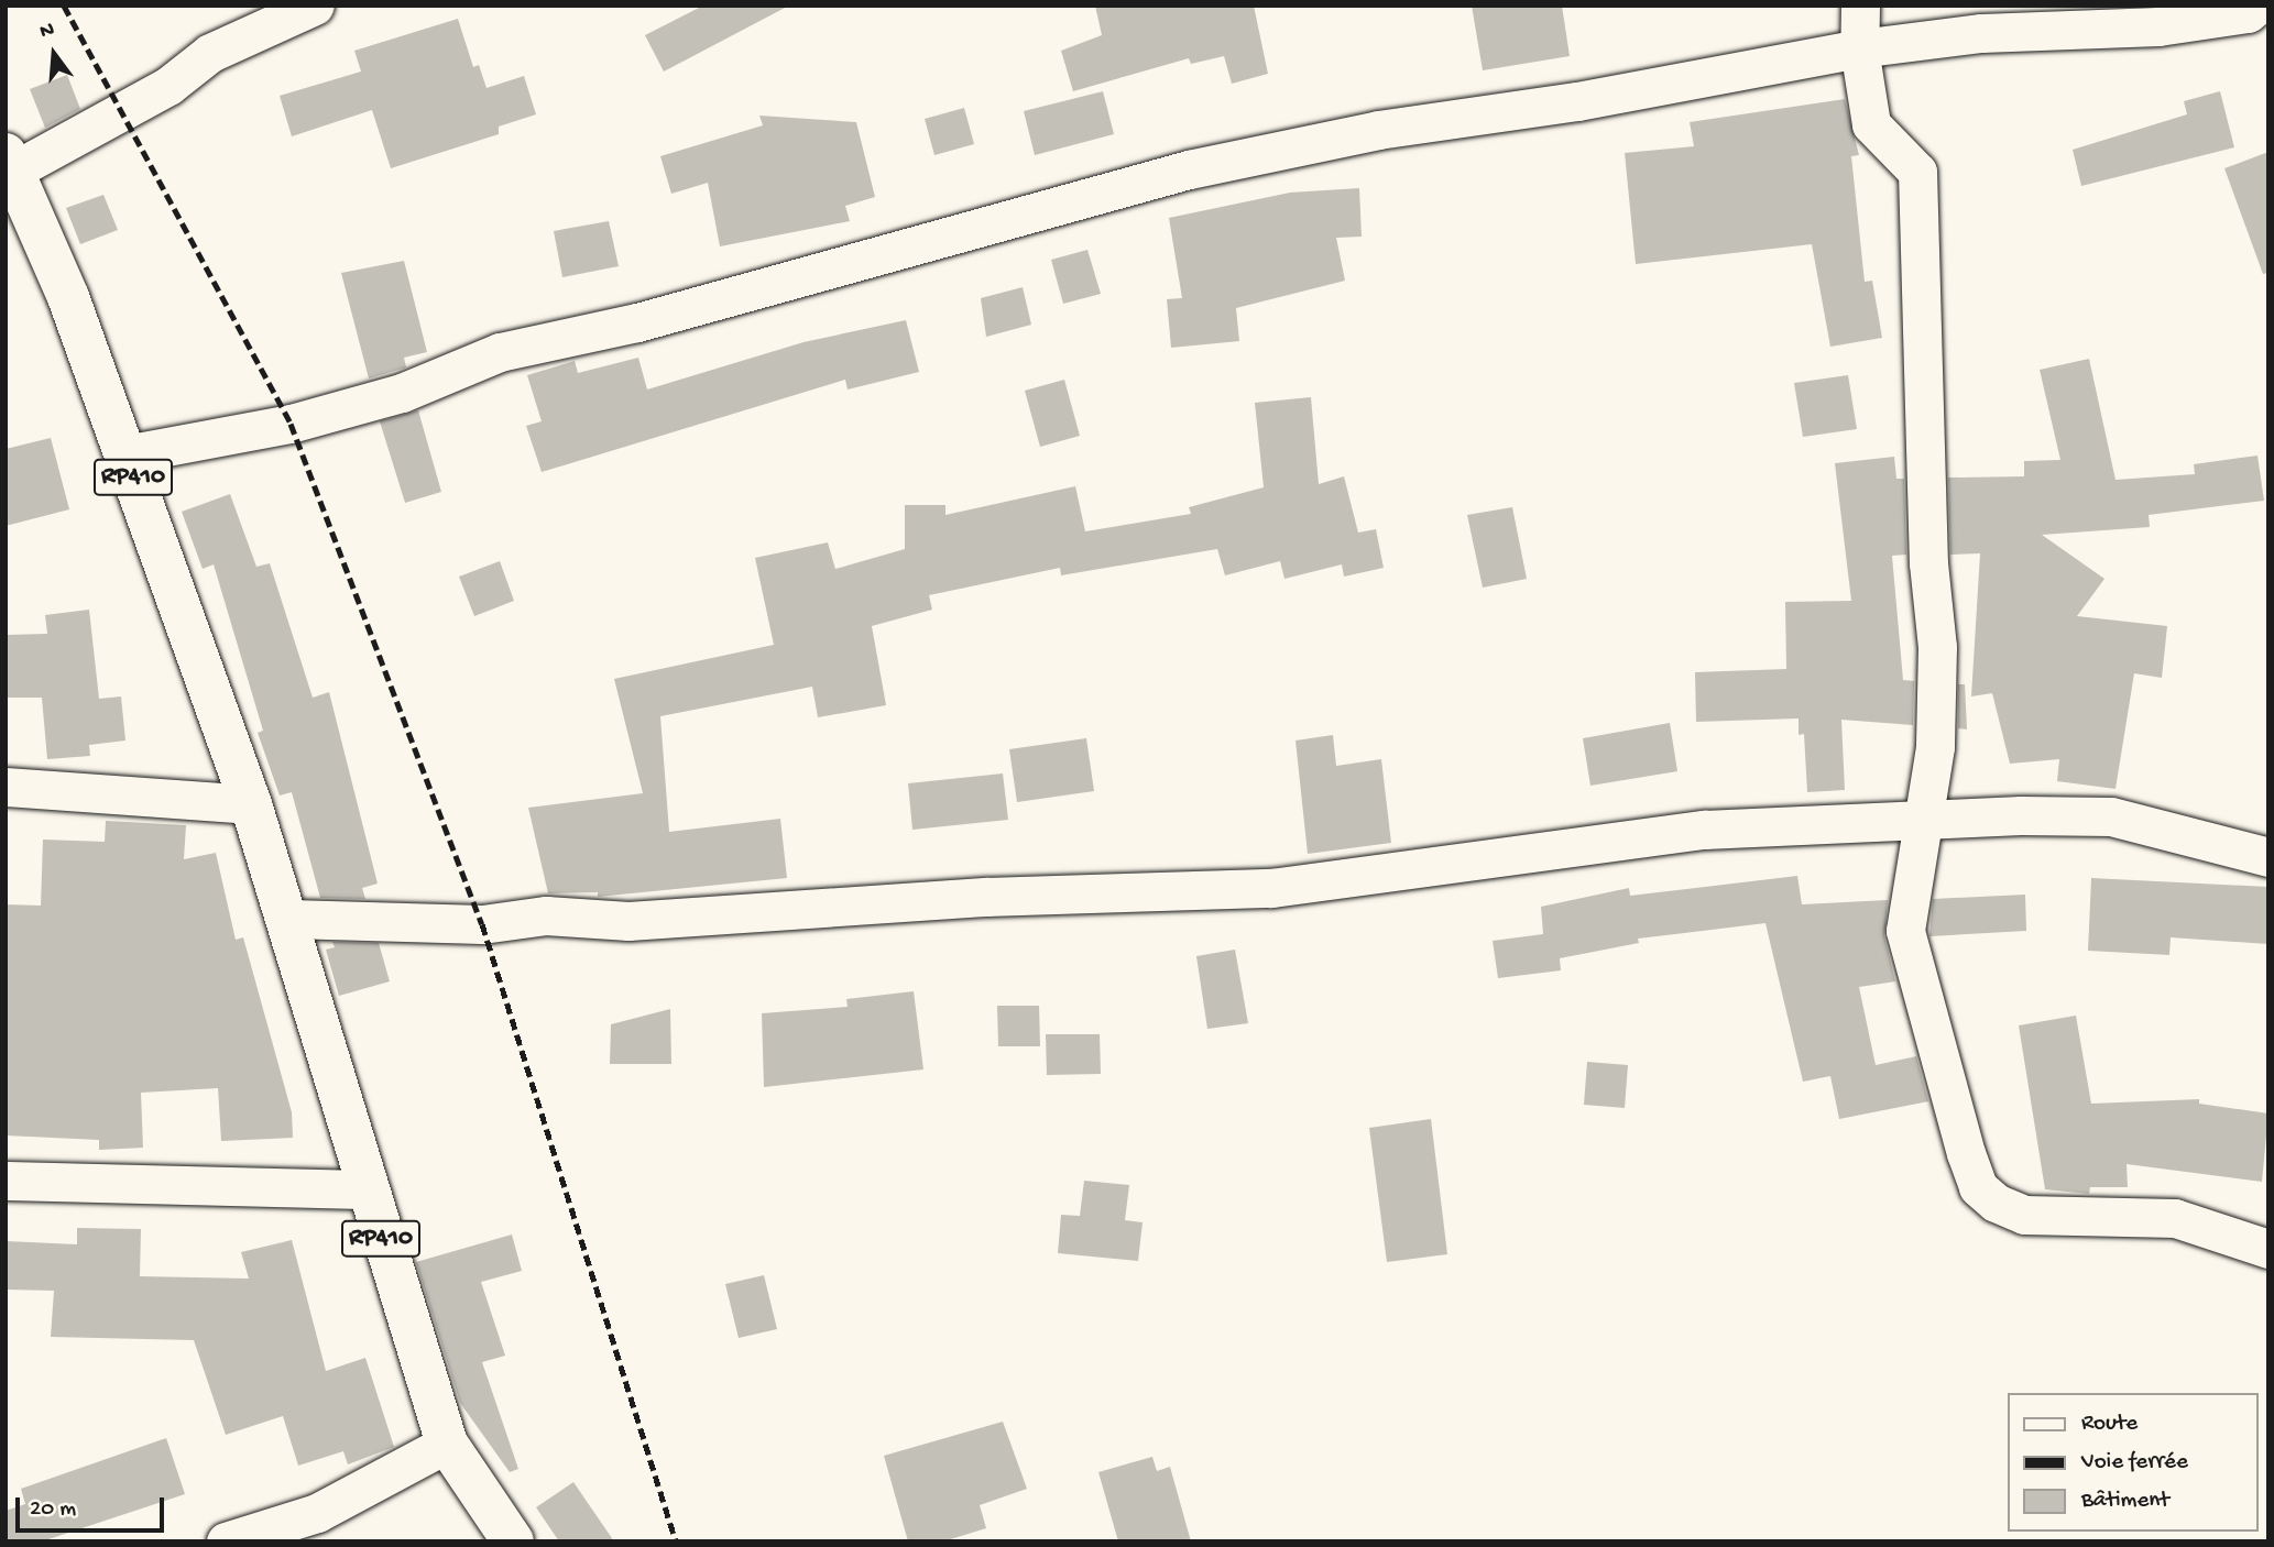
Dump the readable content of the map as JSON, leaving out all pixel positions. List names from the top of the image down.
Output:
{
  "streets": {
    "main road": ["RP410"]
  },
  "legend": ["Route", "Voie ferrée", "Bâtiment"],
  "scale_bar": "20 m",
  "north": "top"
}
